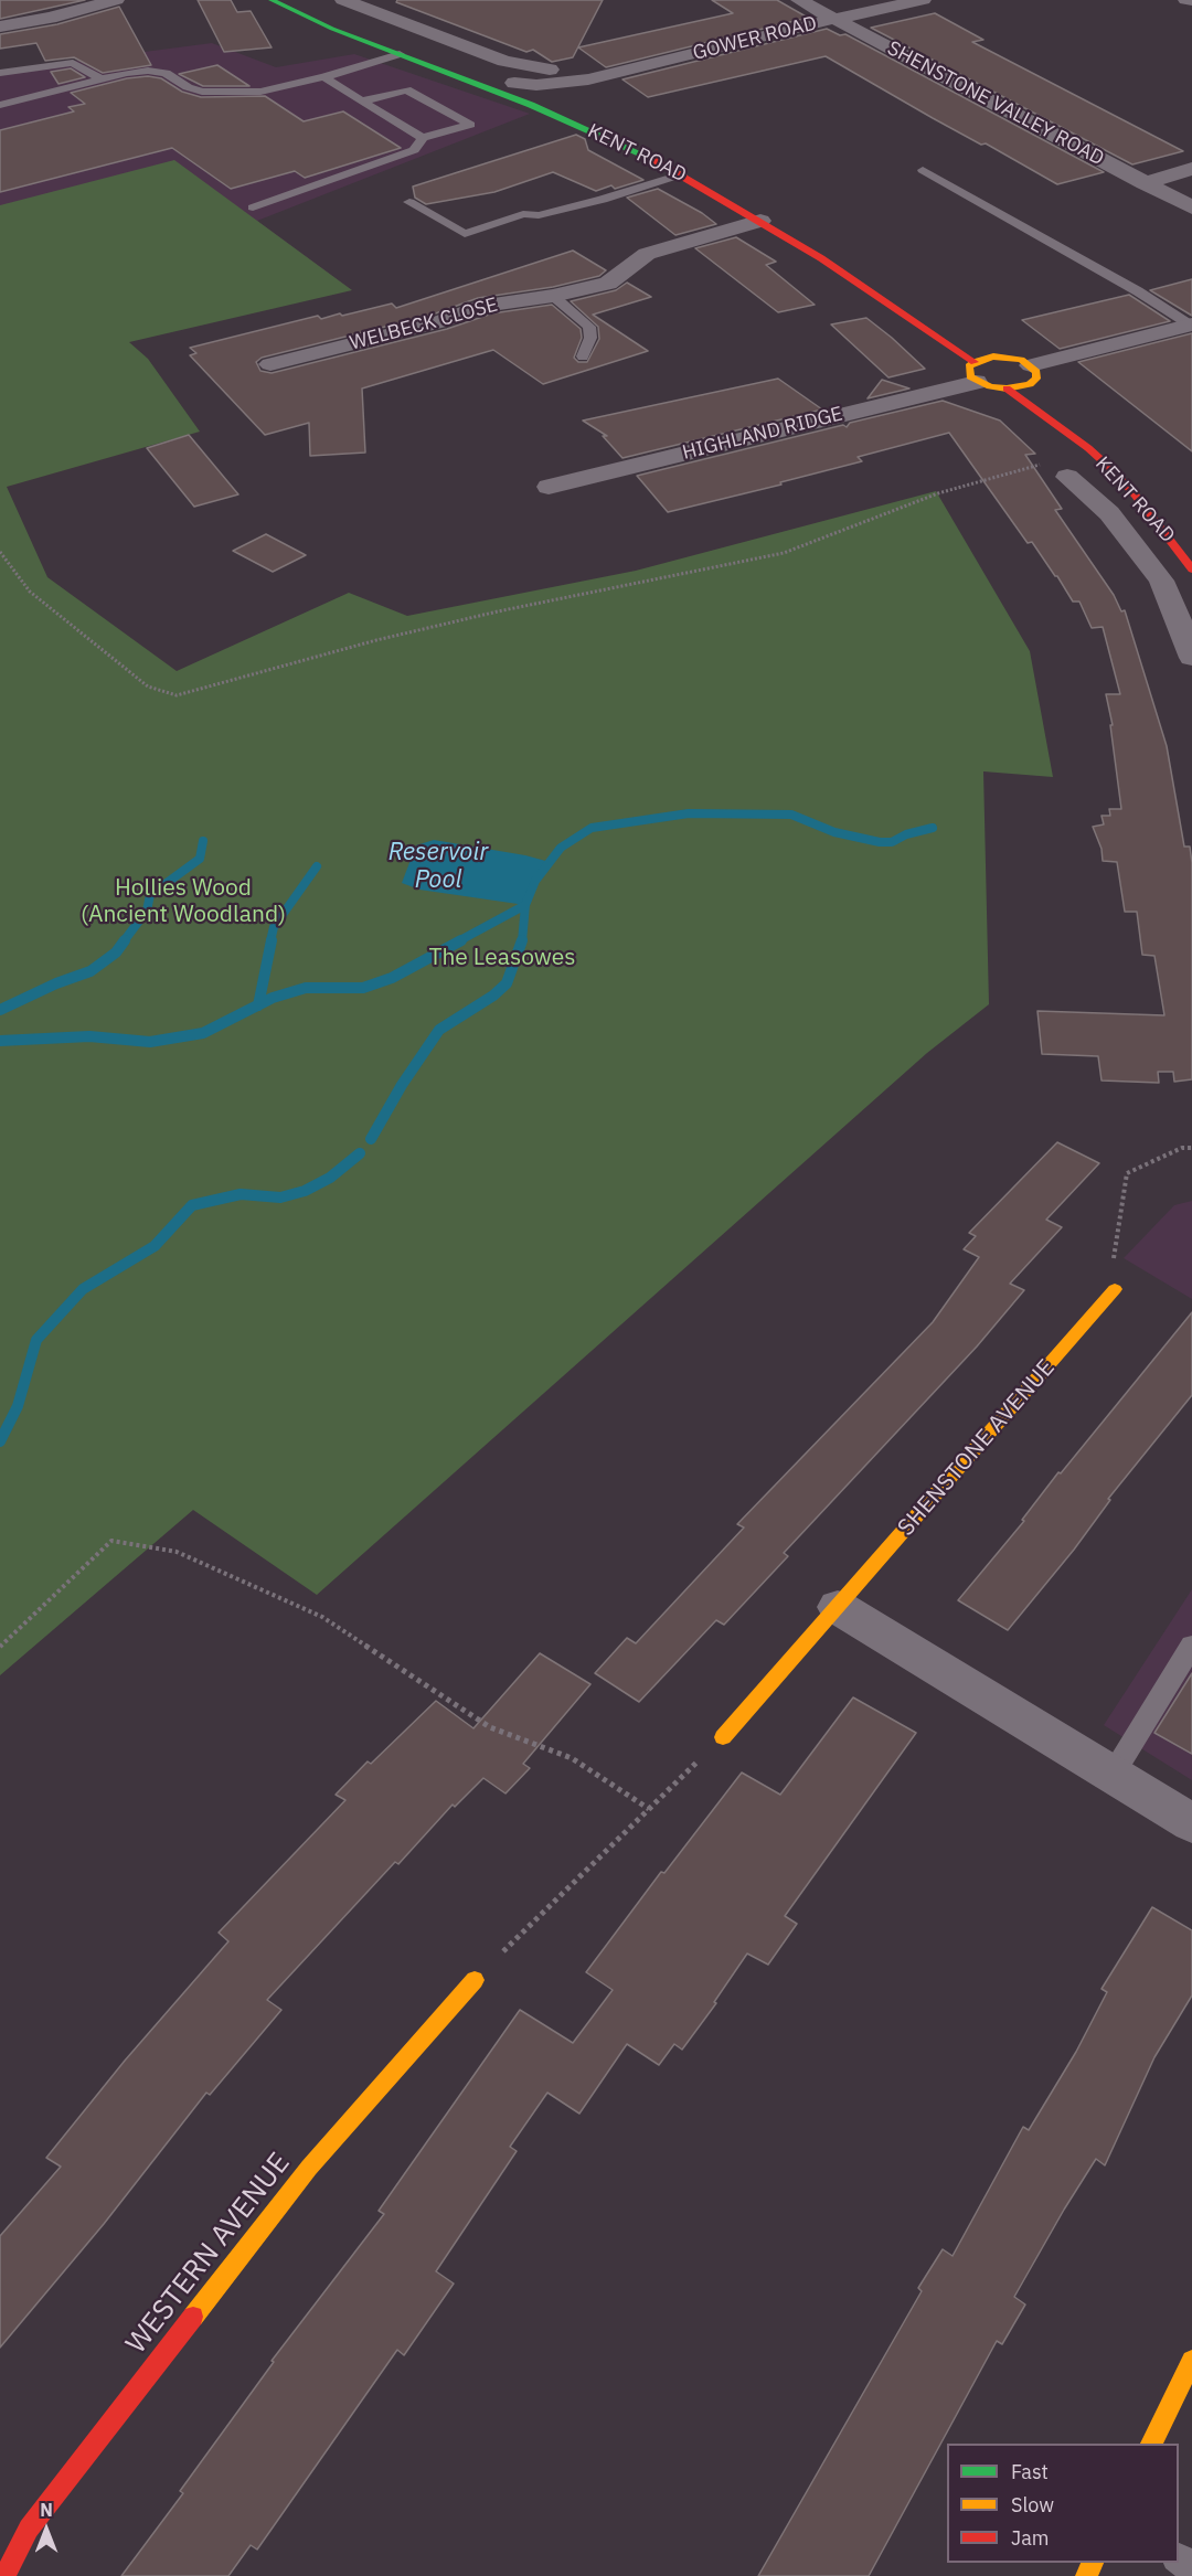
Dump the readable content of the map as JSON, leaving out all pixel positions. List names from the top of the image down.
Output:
{
  "streets": {
    "main road": ["KENT ROAD", "SHENSTONE AVENUE", "WESTERN AVENUE"],
    "street": [
      "GOWER ROAD",
      "SHENSTONE VALLEY ROAD",
      "WELBECK CLOSE",
      "HIGHLAND RIDGE"
    ]
  },
  "crossings": [
    ["GOWER ROAD", "SHENSTONE VALLEY ROAD"],
    ["KENT ROAD", "WELBECK CLOSE"],
    ["KENT ROAD", "HIGHLAND RIDGE"]
  ],
  "water": ["Reservoir Pool"],
  "parks": ["Hollies Wood (Ancient Woodland)", "The Leasowes"],
  "legend": ["Fast", "Slow", "Jam"],
  "north": "top"
}
